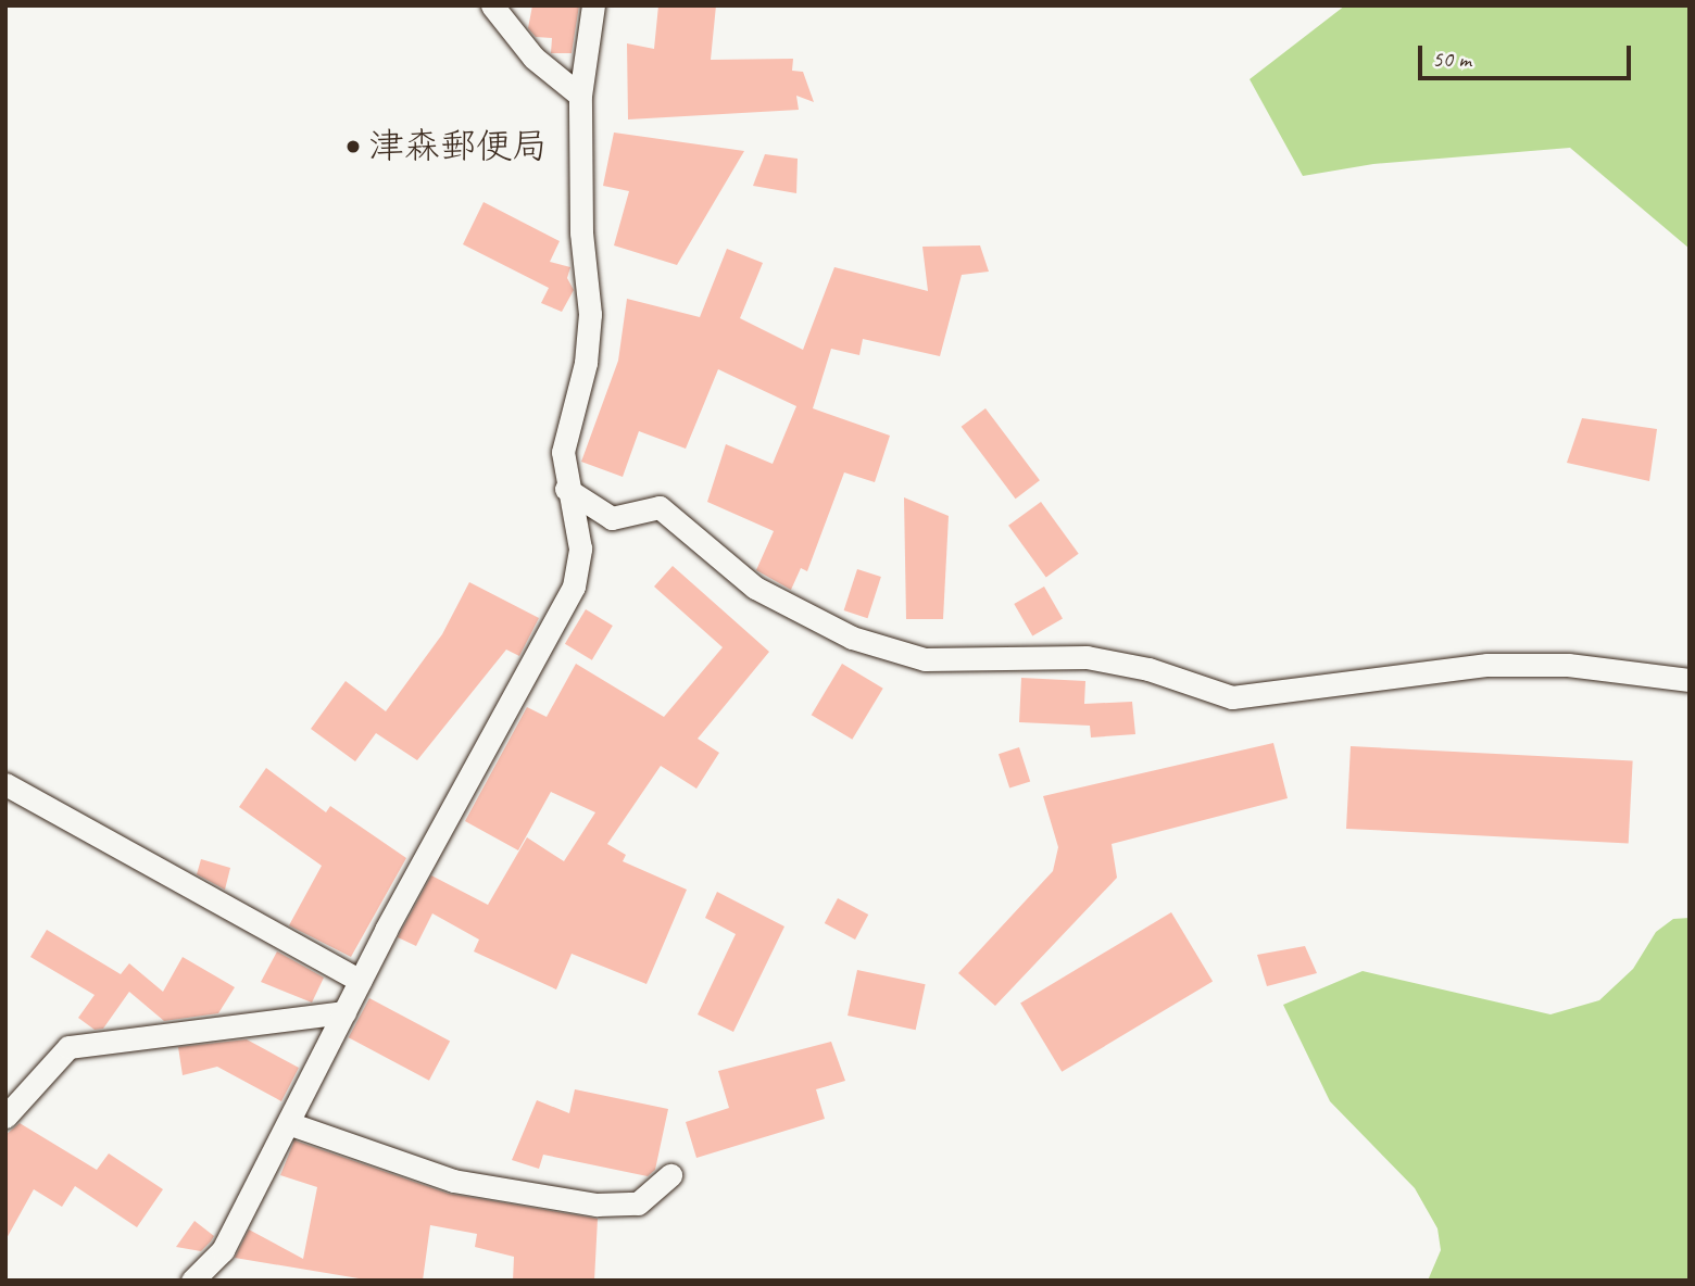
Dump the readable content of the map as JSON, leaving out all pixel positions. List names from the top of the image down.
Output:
{
  "places": ["津森郵便局"],
  "scale_bar": "50 m"
}
